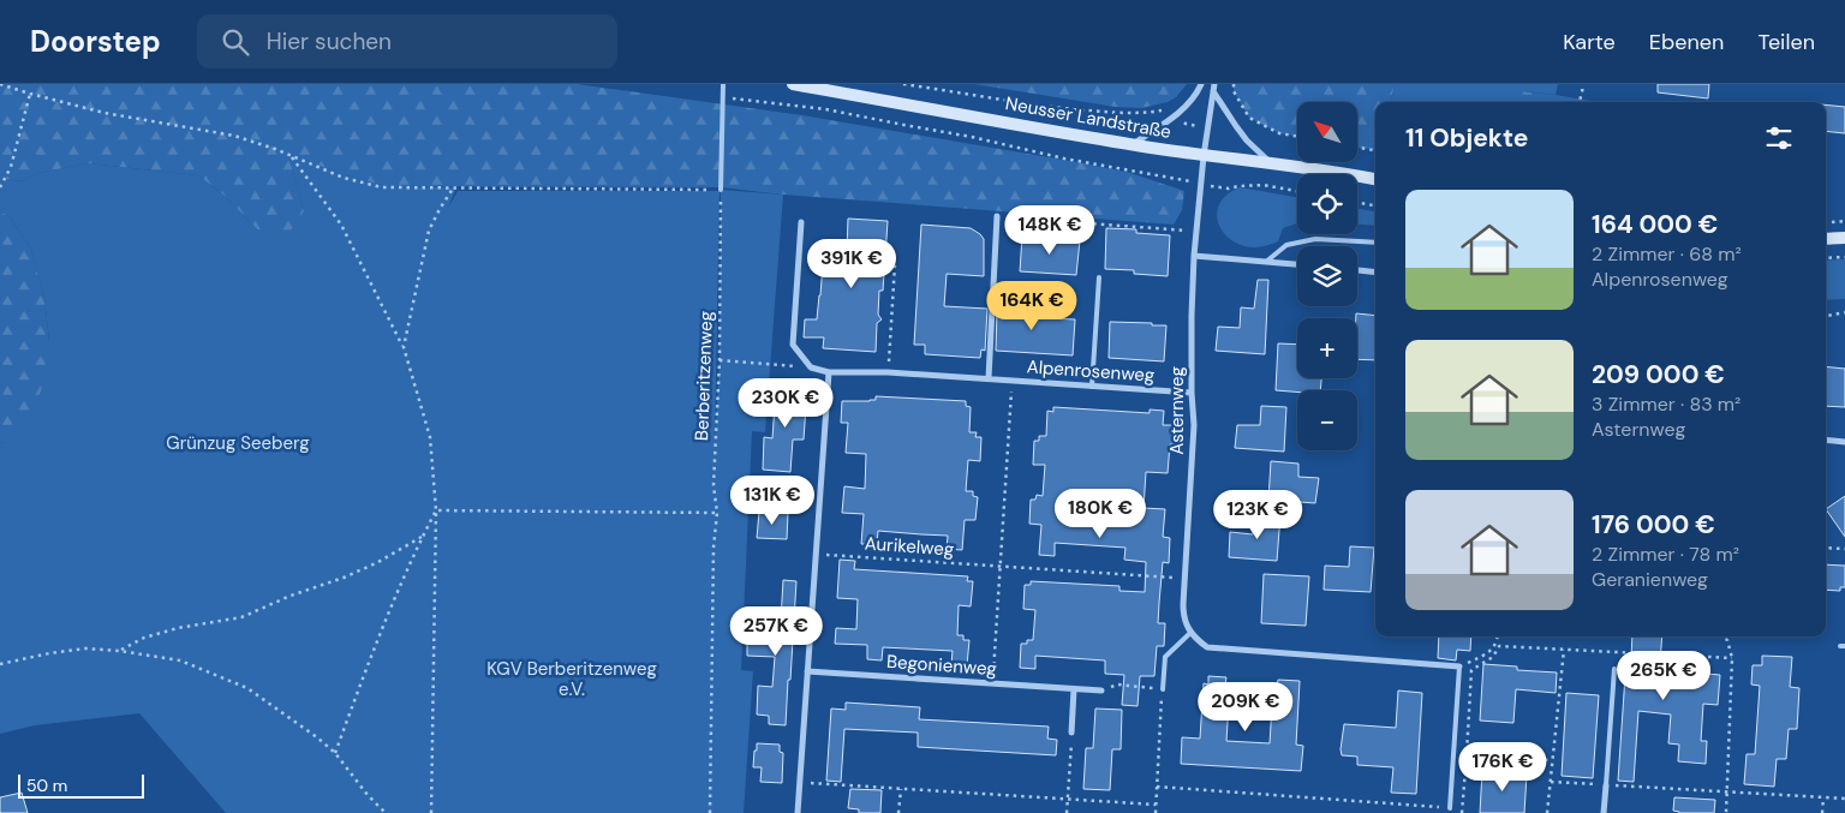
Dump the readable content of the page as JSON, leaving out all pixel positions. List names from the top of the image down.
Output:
{
  "streets": {
    "main road": ["Neusser Landstraße"],
    "street": ["Alpenrosenweg", "Asternweg", "Begonienweg"],
    "path": ["Berberitzenweg", "Aurikelweg"]
  },
  "crossings": [
    ["Neusser Landstraße", "Asternweg"],
    ["Alpenrosenweg", "Asternweg"],
    ["Asternweg", "Aurikelweg"]
  ],
  "parks": ["Grünzug Seeberg", "KGV Berberitzenweg e.V."],
  "scale_bar": "50 m",
  "north": "top left",
  "page": {
    "header": "Doorstep",
    "search": "Hier suchen",
    "nav": ["Karte", "Ebenen", "Teilen"],
    "map_buttons": ["+", "−"],
    "heading": "11 Objekte",
    "list": [
      {
        "name": "164 000 €",
        "note": "2 Zimmer · 68 m² · Alpenrosenweg"
      },
      {
        "name": "209 000 €",
        "note": "3 Zimmer · 83 m² · Asternweg"
      },
      {
        "name": "176 000 €",
        "note": "2 Zimmer · 78 m² · Geranienweg"
      }
    ],
    "price": [
      "148K €",
      "391K €",
      "164K €",
      "230K €",
      "131K €",
      "180K €",
      "123K €",
      "257K €",
      "265K €",
      "209K €",
      "176K €"
    ],
    "scale": "50 m"
  }
}
